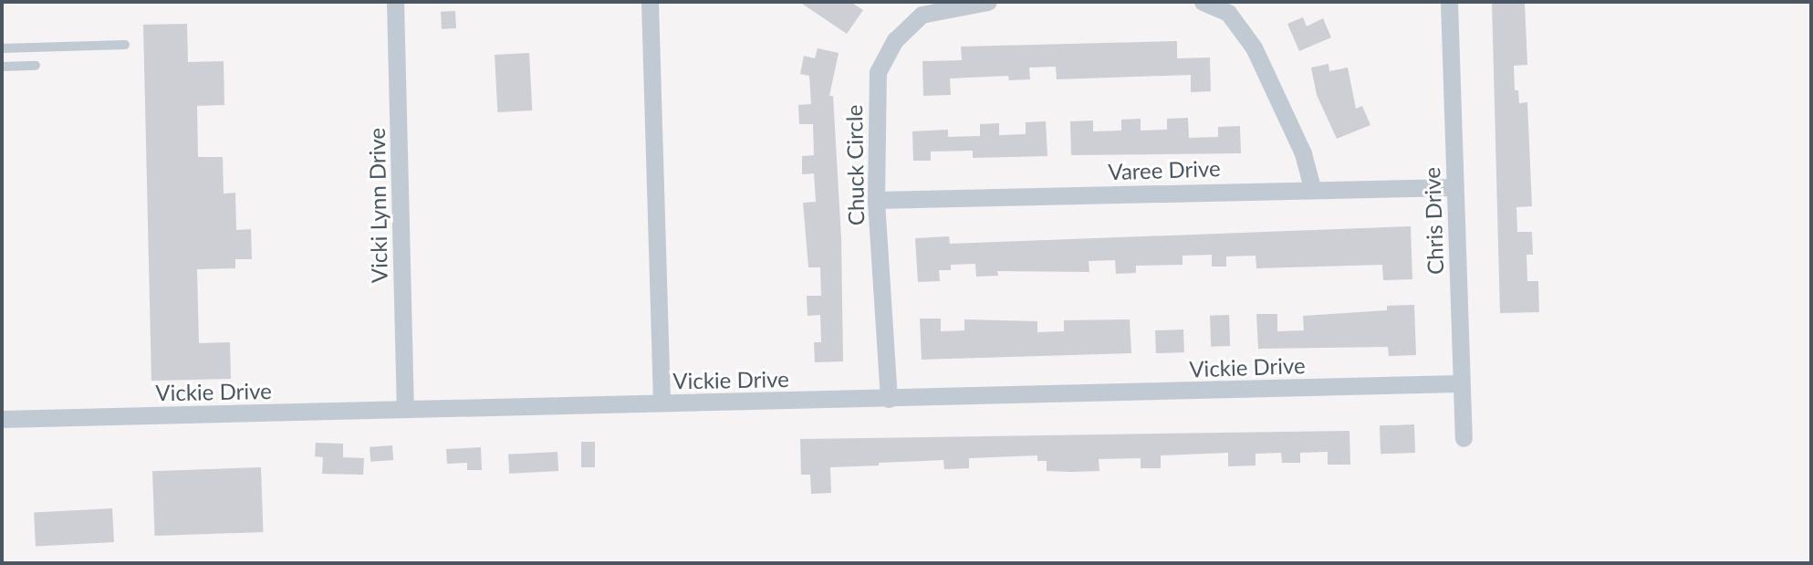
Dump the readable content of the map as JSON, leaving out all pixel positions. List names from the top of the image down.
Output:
{
  "streets": {
    "street": [
      "Chuck Circle",
      "Varee Drive",
      "Vicki Lynn Drive",
      "Chris Drive",
      "Vickie Drive"
    ]
  },
  "crossings": [
    ["Chuck Circle", "Varee Drive"],
    ["Chuck Circle", "Vickie Drive"],
    ["Varee Drive", "Chris Drive"],
    ["Vicki Lynn Drive", "Vickie Drive"],
    ["Chris Drive", "Vickie Drive"]
  ]
}
